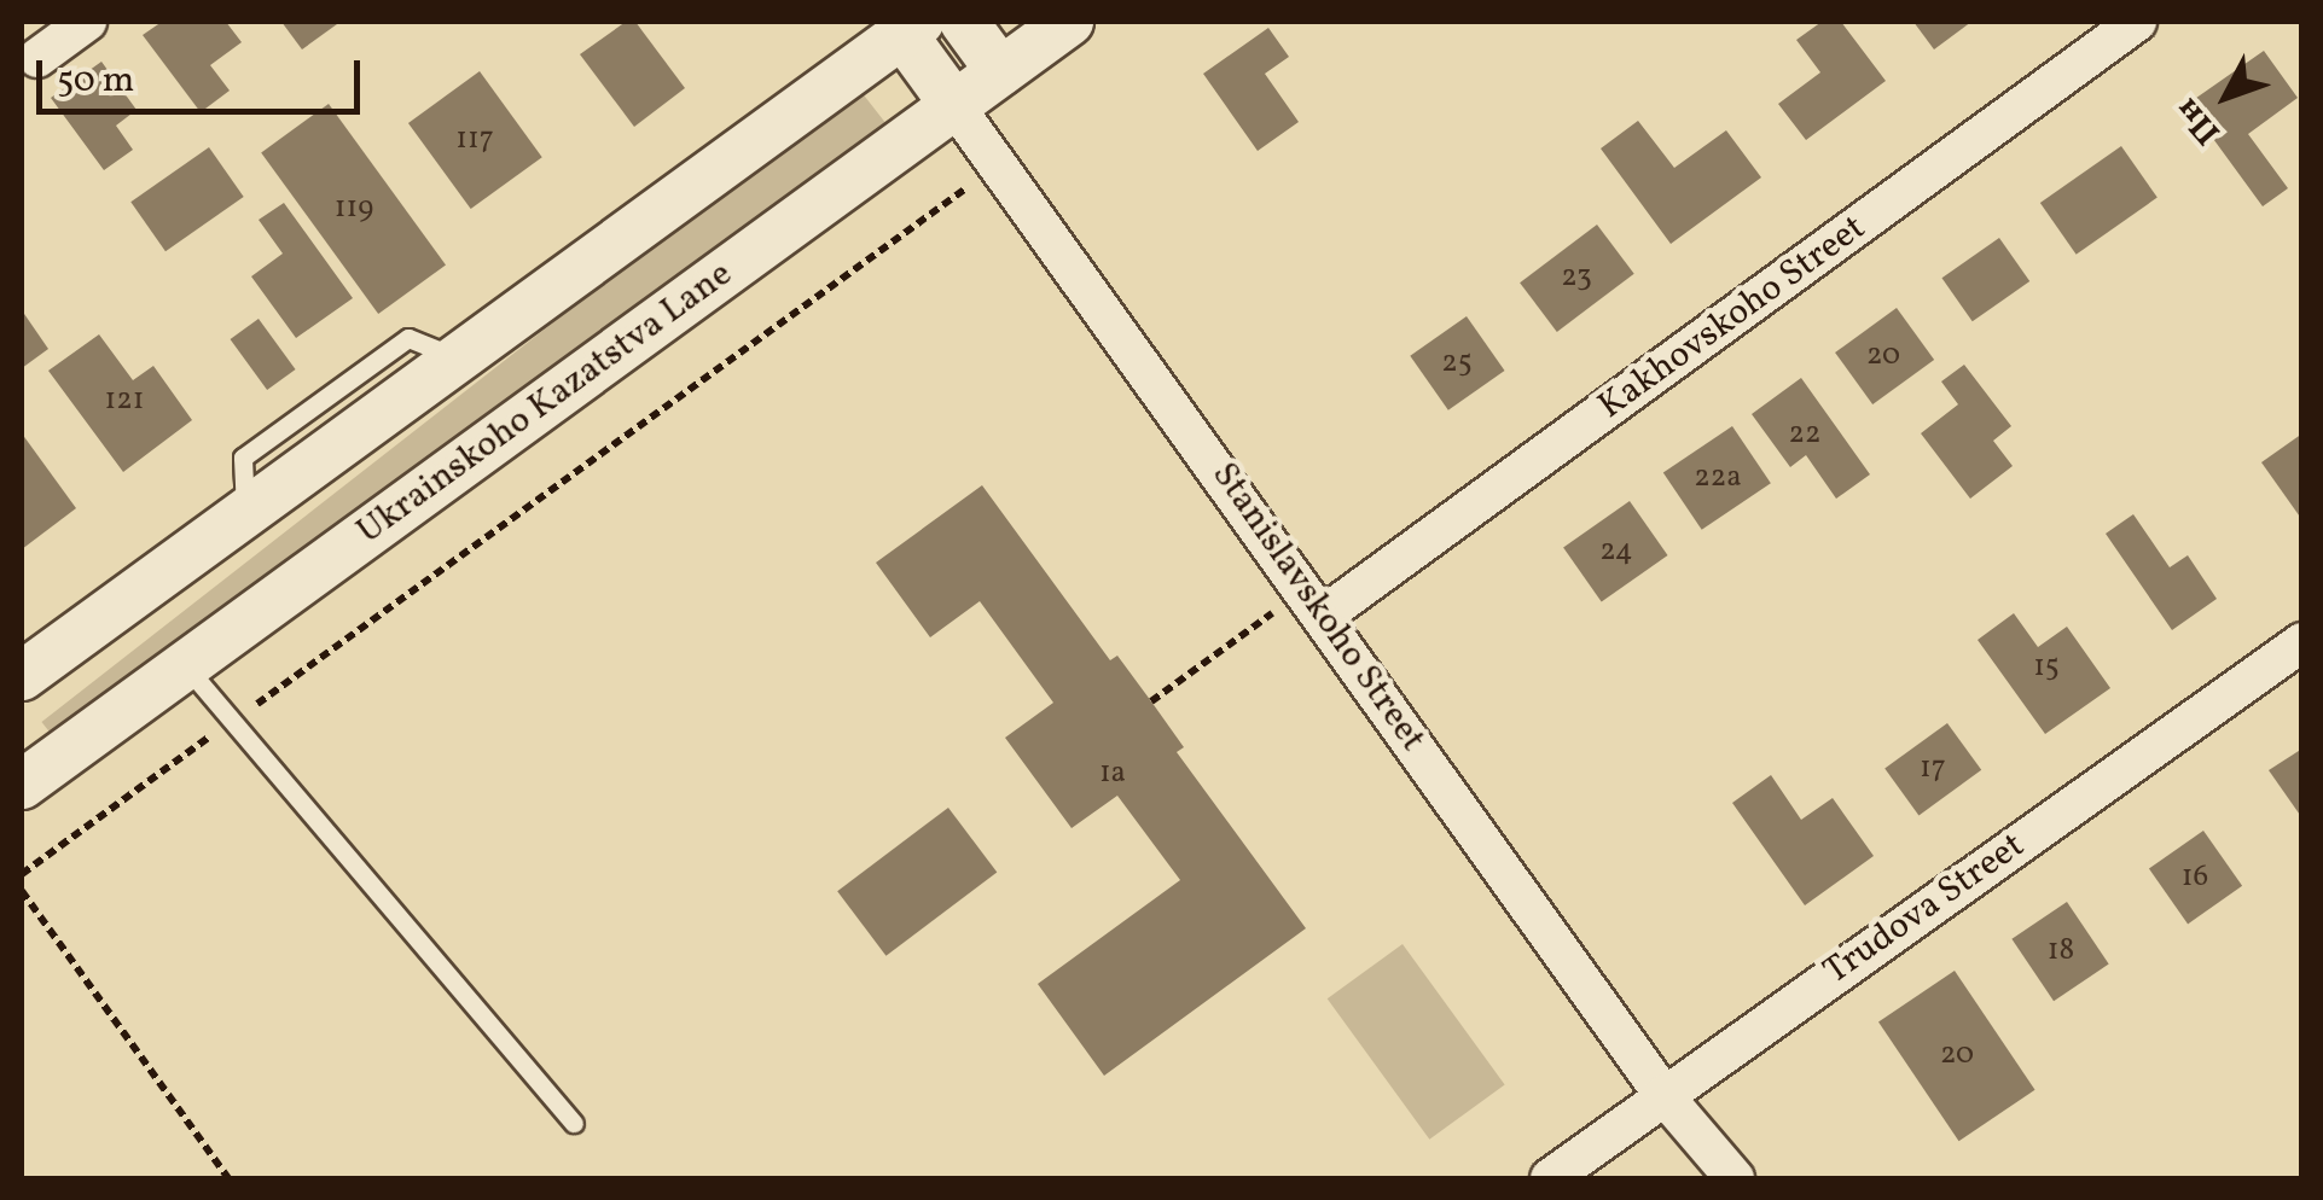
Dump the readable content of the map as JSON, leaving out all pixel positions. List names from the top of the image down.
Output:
{
  "streets": {
    "street": [
      "Kakhovskoho Street",
      "Ukrainskoho Kazatstva Lane",
      "Stanislavskoho Street",
      "Trudova Street"
    ]
  },
  "crossings": [
    ["Kakhovskoho Street", "Stanislavskoho Street"],
    ["Ukrainskoho Kazatstva Lane", "Stanislavskoho Street"],
    ["Stanislavskoho Street", "Trudova Street"]
  ],
  "house_numbers": [
    "117",
    "119",
    "23",
    "20",
    "25",
    "121",
    "22",
    "22а",
    "24",
    "15",
    "17",
    "1а",
    "16",
    "18",
    "20"
  ],
  "scale_bar": "50 m",
  "north": "bottom left"
}
